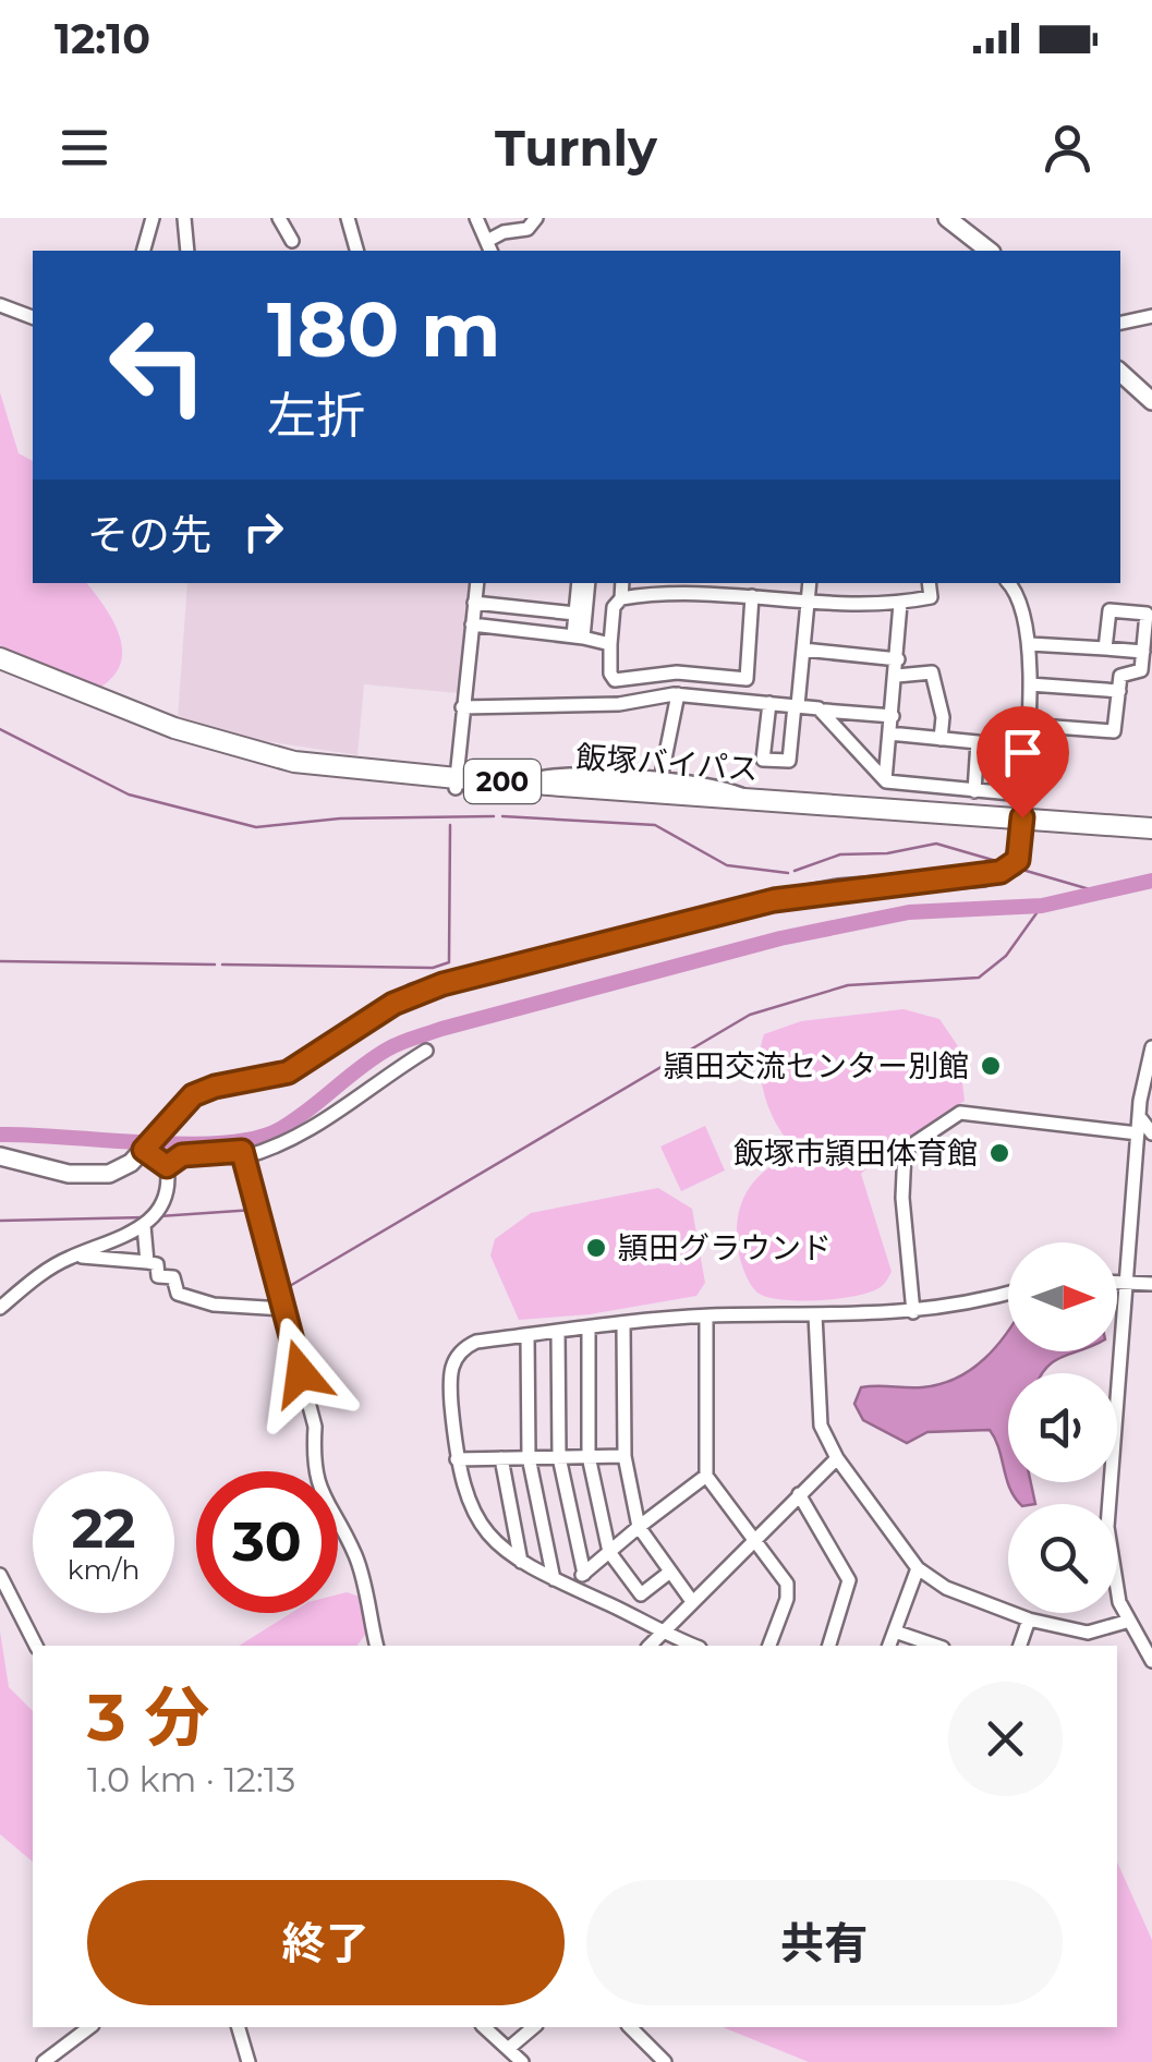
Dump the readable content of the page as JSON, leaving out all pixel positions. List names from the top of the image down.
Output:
{
  "streets": {
    "highway": ["飯塚バイパス", "200"]
  },
  "crossings": [
    ["飯塚バイパス", "200"]
  ],
  "places": ["頴田交流センター別館", "飯塚市頴田体育館", "頴田グラウンド"],
  "north": "right",
  "page": {
    "status": "12:10",
    "header": "Turnly",
    "turn": ["180 m", "左折"],
    "then": "その先",
    "speed": "22 km/h",
    "limit": "30",
    "heading": ["3 分", "1.0 km · 12:13"],
    "buttons": ["終了", "共有"]
  }
}
